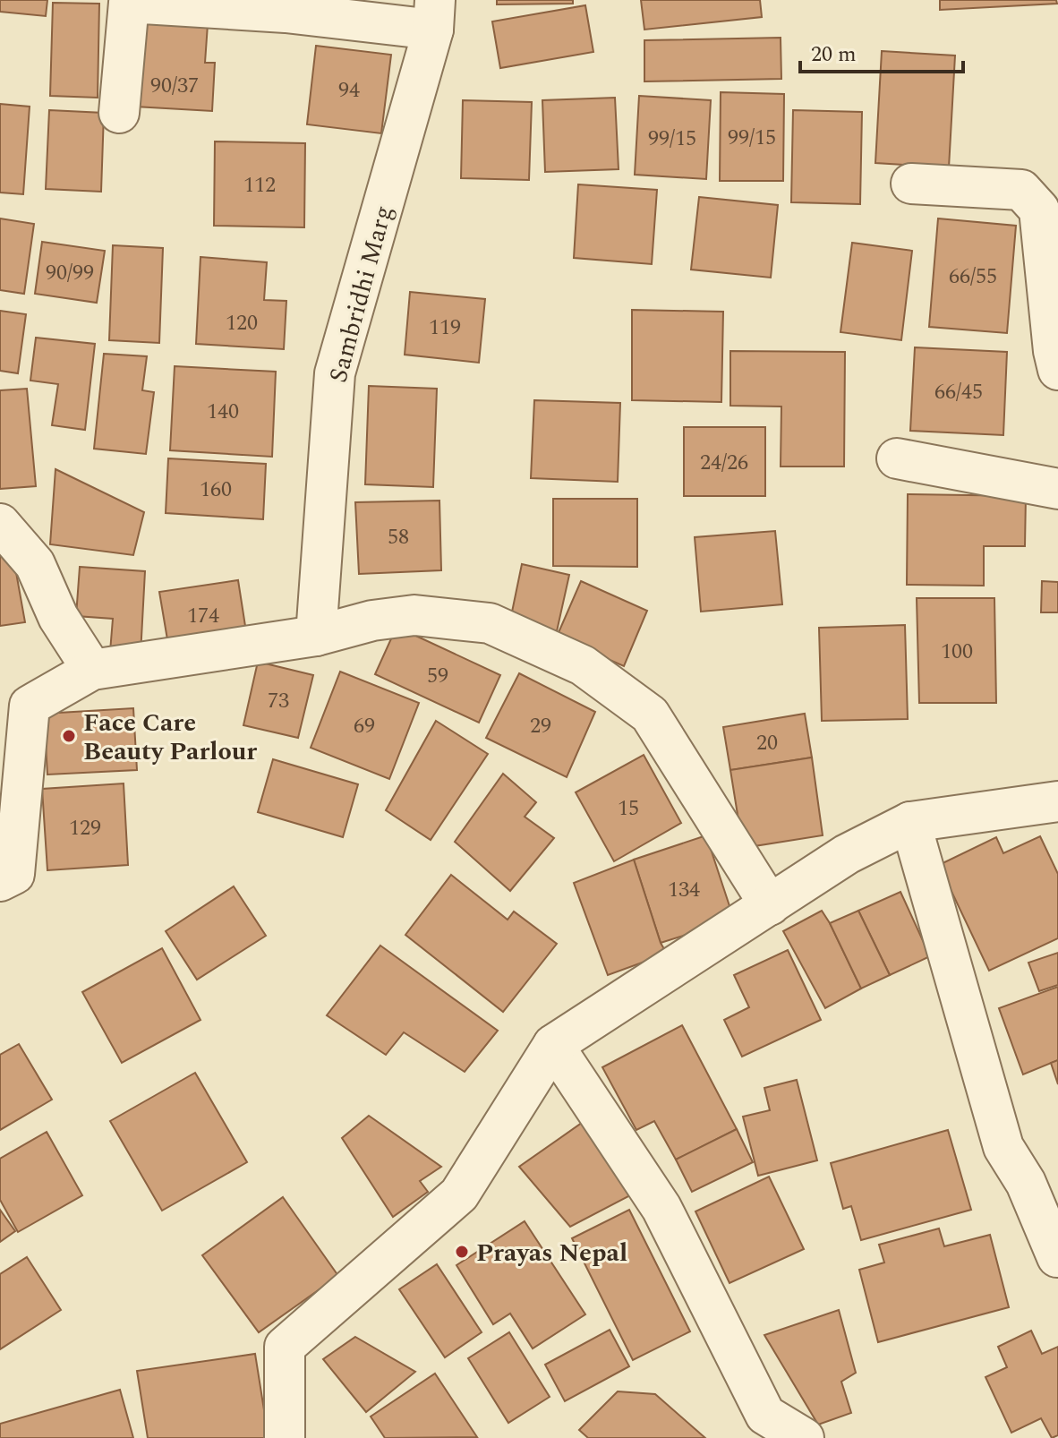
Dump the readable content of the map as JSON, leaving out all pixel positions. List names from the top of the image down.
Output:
{
  "streets": {
    "street": ["Sambridhi Marg"]
  },
  "places": ["Face Care Beauty Parlour", "Prayas Nepal"],
  "house_numbers": [
    "90/37",
    "94",
    "99/15",
    "99/15",
    "112",
    "90/99",
    "66/55",
    "120",
    "119",
    "66/45",
    "140",
    "24/26",
    "160",
    "58",
    "174",
    "100",
    "59",
    "73",
    "69",
    "29",
    "20",
    "15",
    "129",
    "134"
  ],
  "scale_bar": "20 m"
}
